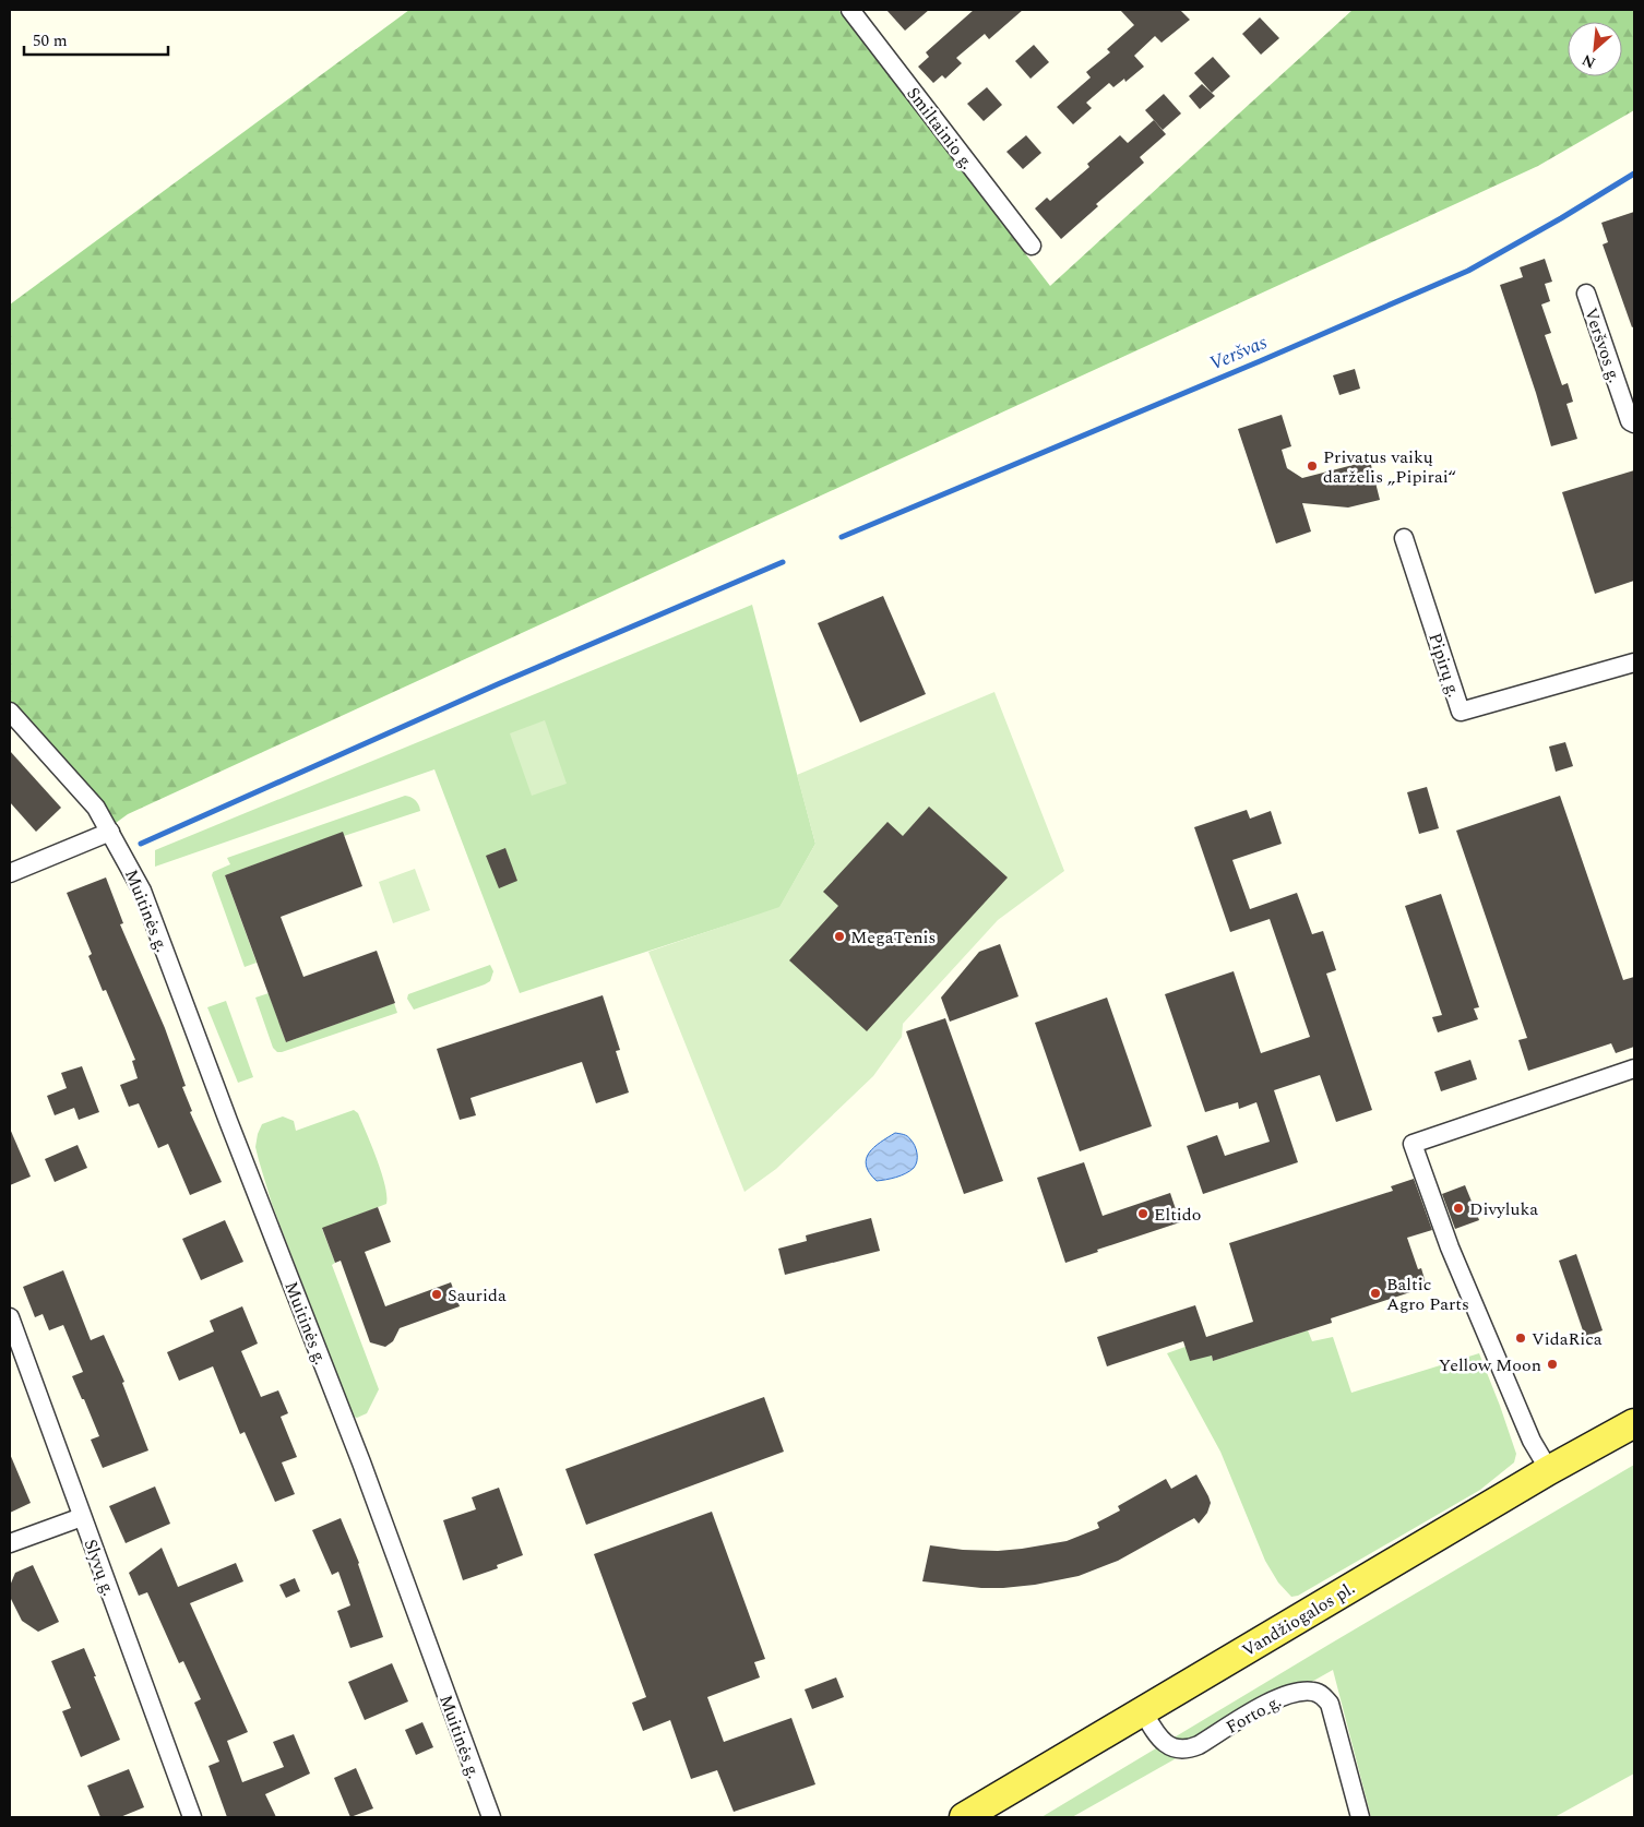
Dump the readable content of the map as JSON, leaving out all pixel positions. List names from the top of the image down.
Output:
{
  "streets": {
    "main road": ["Vandžiogalos pl."],
    "street": [
      "Smiltainio g.",
      "Veršvos g.",
      "Pipirų g.",
      "Muitinės g.",
      "Slyvų g.",
      "Forto g."
    ]
  },
  "crossings": [
    ["Vandžiogalos pl.", "Forto g."]
  ],
  "water": ["Veršvas"],
  "places": [
    "Privatus vaikų darželis „Pipirai“",
    "MegaTenis",
    "Divyluka",
    "Eltido",
    "Baltic Agro Parts",
    "Saurida",
    "VidaRica",
    "Yellow Moon"
  ],
  "scale_bar": "50 m",
  "north": "bottom left"
}
